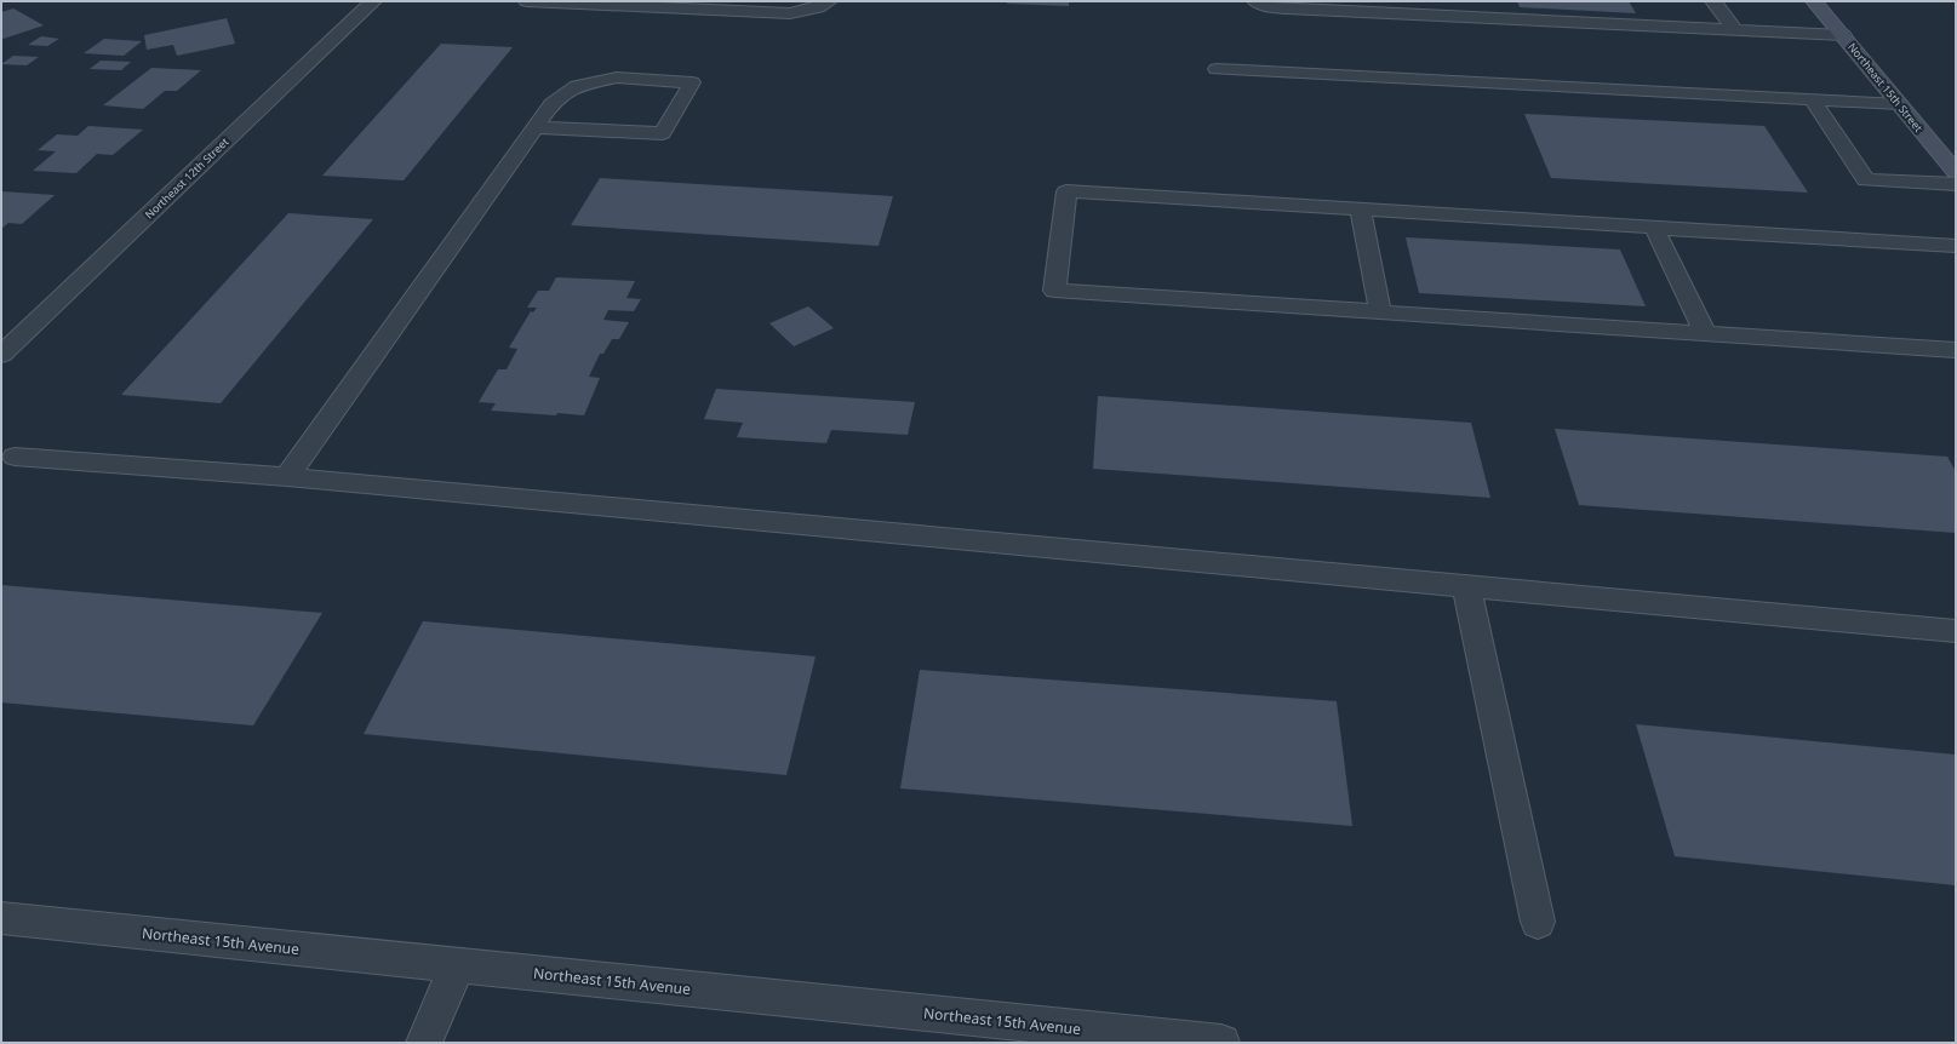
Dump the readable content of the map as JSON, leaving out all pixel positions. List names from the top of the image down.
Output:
{
  "streets": {
    "street": ["Northeast 15th Street", "Northeast 12th Street", "Northeast 15th Avenue"]
  }
}
